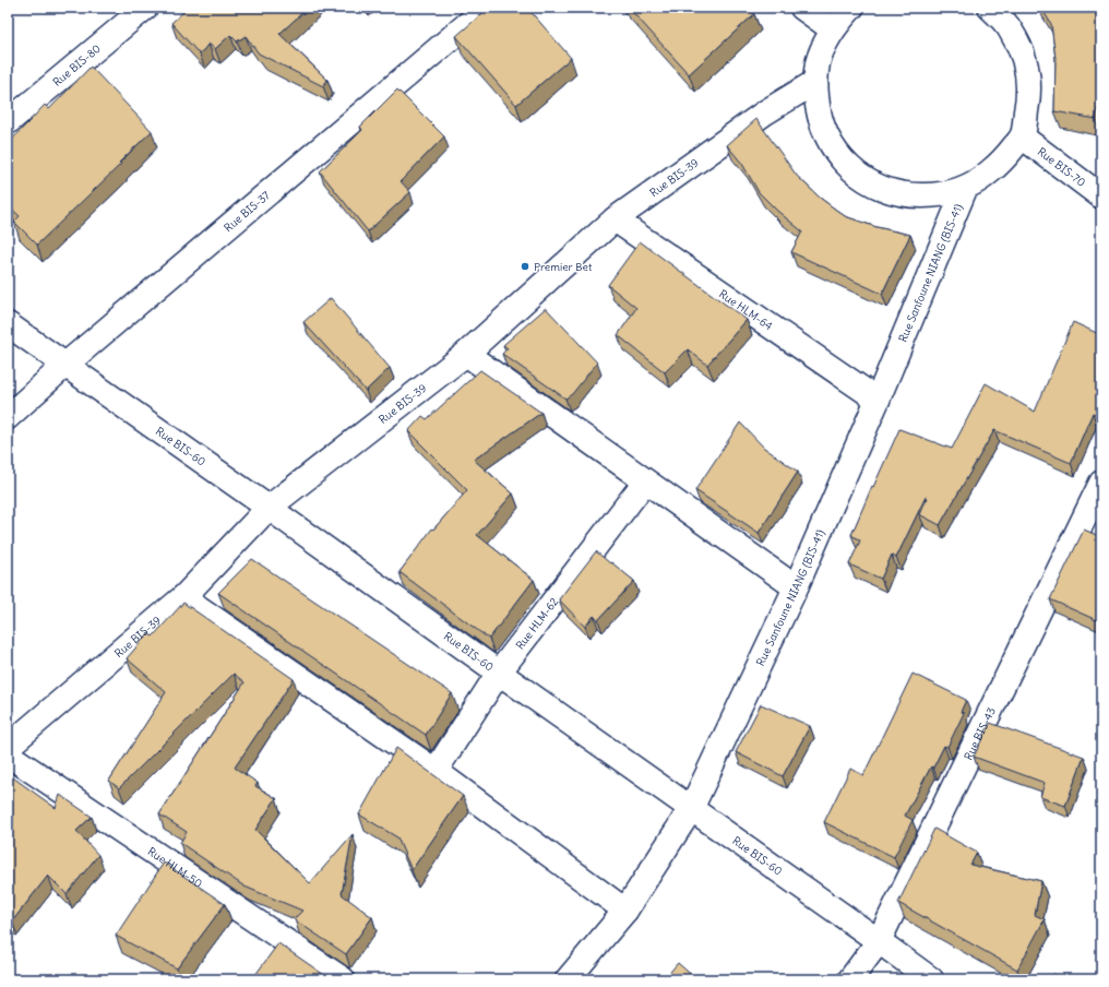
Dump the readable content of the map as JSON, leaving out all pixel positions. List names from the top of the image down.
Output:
{
  "streets": {
    "street": [
      "Rue BIS-80",
      "Rue BIS-70",
      "Rue BIS-39",
      "Rue BIS-37",
      "Rue Sanfoune NIANG (BIS-41)",
      "Rue HLM-64",
      "Rue BIS-60",
      "Rue HLM-62",
      "Rue BIS-43",
      "Rue HLM-50"
    ]
  },
  "crossings": [
    ["Rue BIS-39", "Rue HLM-64"],
    ["Rue BIS-39", "Rue BIS-60"],
    ["Rue BIS-37", "Rue BIS-60"],
    ["Rue Sanfoune NIANG (BIS-41)", "Rue HLM-64"],
    ["Rue Sanfoune NIANG (BIS-41)", "Rue BIS-60"],
    ["Rue BIS-60", "Rue HLM-62"],
    ["Rue BIS-60", "Rue BIS-43"]
  ],
  "places": ["Premier Bet"]
}
